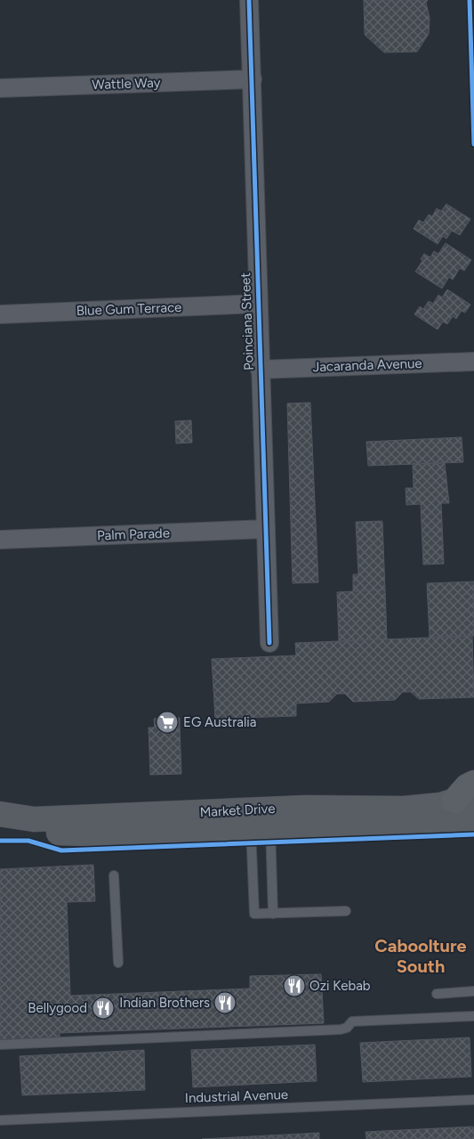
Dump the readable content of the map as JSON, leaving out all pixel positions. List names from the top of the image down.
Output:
{
  "streets": {
    "street": [
      "Wattle Way",
      "Blue Gum Terrace",
      "Poinciana Street",
      "Jacaranda Avenue",
      "Palm Parade",
      "Market Drive"
    ],
    "lane": ["Industrial Avenue"]
  },
  "crossings": [
    ["Wattle Way", "Poinciana Street"],
    ["Blue Gum Terrace", "Poinciana Street"],
    ["Poinciana Street", "Jacaranda Avenue"],
    ["Poinciana Street", "Palm Parade"]
  ],
  "districts": ["Caboolture South"],
  "places": {
    "supermarket": ["EG Australia"],
    "restaurant": ["Ozi Kebab", "Indian Brothers", "Bellygood"]
  }
}
